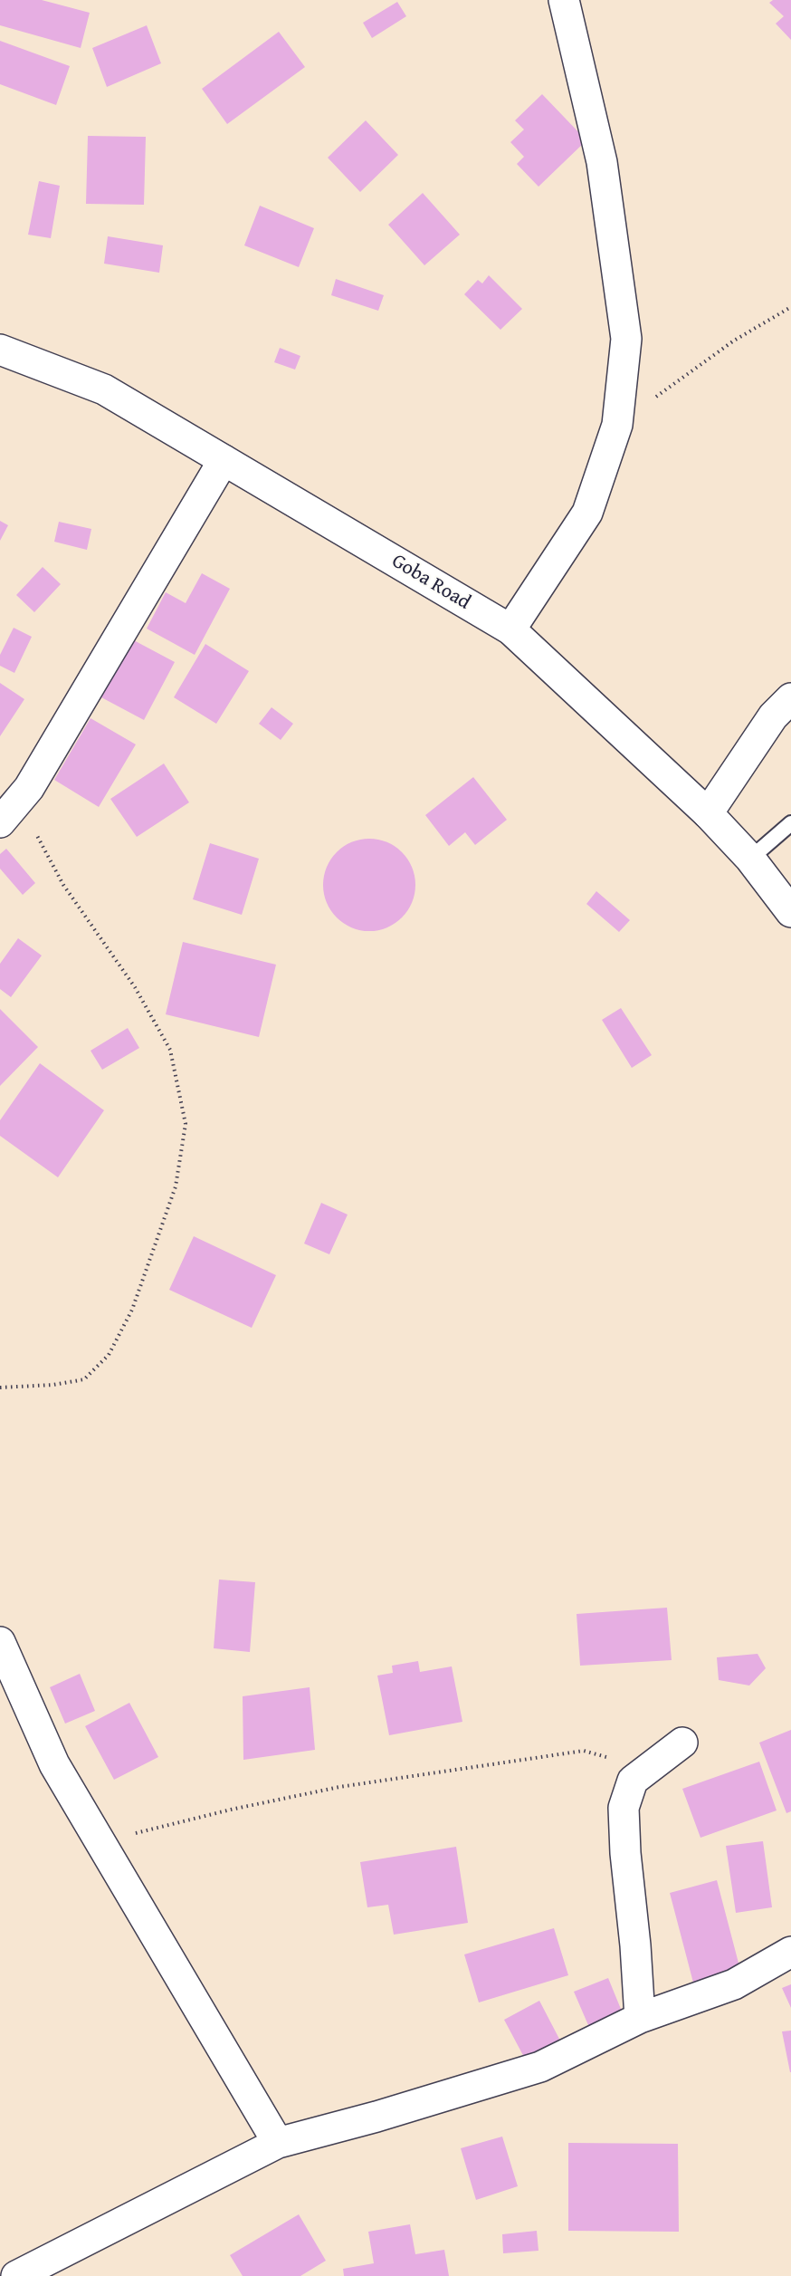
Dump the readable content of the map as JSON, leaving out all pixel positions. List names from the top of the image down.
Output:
{
  "streets": {
    "street": ["Goba Road"]
  }
}
